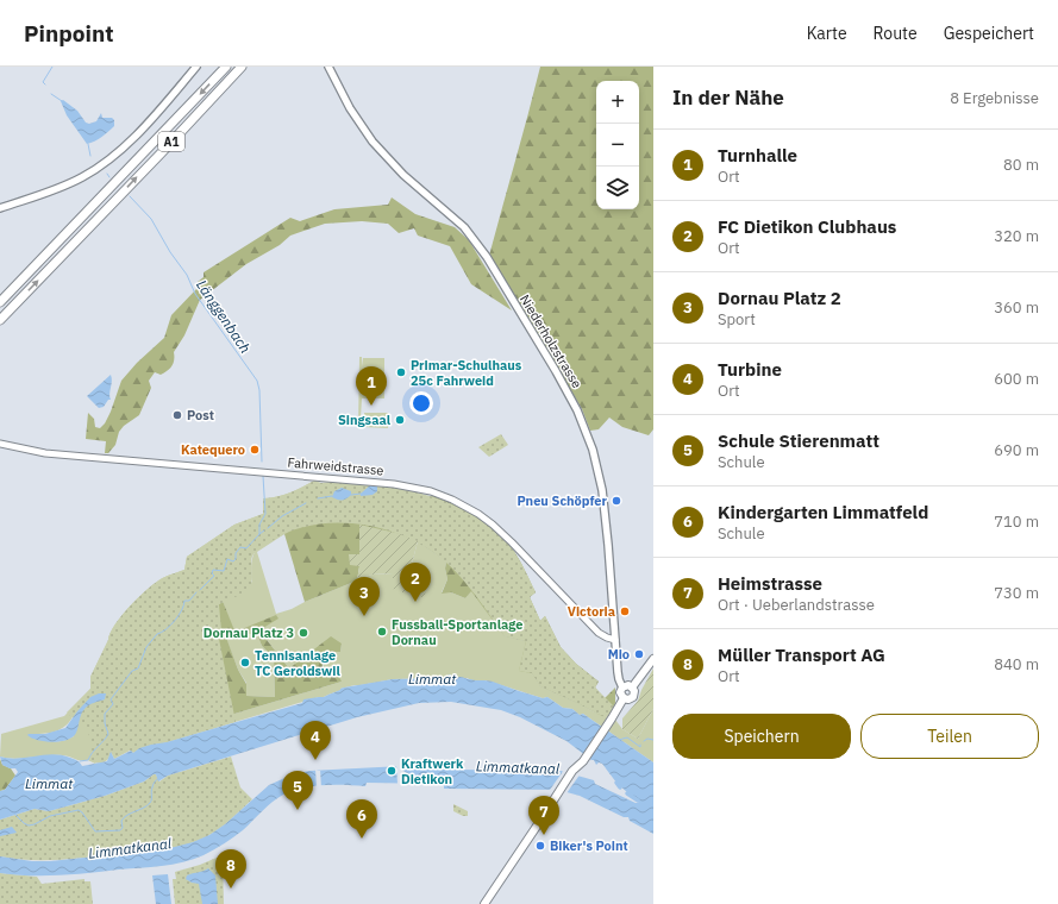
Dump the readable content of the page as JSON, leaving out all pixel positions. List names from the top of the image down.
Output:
{
  "streets": {
    "highway": ["A1"],
    "main road": ["Niederholzstrasse"],
    "street": ["Fahrweidstrasse"]
  },
  "crossings": [
    ["Niederholzstrasse", "Fahrweidstrasse"]
  ],
  "water": ["Länggenbach", "Limmat", "Limmatkanal"],
  "places": [
    "Primar-Schulhaus 25c Fahrweid",
    "Post",
    "Singsaal",
    "Katequero",
    "Pneu Schöpfer",
    "Victoria",
    "Fussball-Sportanlage Dornau",
    "Dornau Platz 3",
    "Mio",
    "Tennisanlage TC Geroldswil",
    "Kraftwerk Dietikon",
    "Biker's Point"
  ],
  "page": {
    "header": "Pinpoint",
    "nav": ["Karte", "Route", "Gespeichert"],
    "heading": ["In der Nähe", "8 Ergebnisse"],
    "map_buttons": ["+", "−"],
    "list": [
      {
        "mark": "1",
        "name": "Turnhalle",
        "note": "Ort",
        "value": "80 m"
      },
      {
        "mark": "2",
        "name": "FC Dietikon Clubhaus",
        "note": "Ort",
        "value": "320 m"
      },
      {
        "mark": "3",
        "name": "Dornau Platz 2",
        "note": "Sport",
        "value": "360 m"
      },
      {
        "mark": "4",
        "name": "Turbine",
        "note": "Ort",
        "value": "600 m"
      },
      {
        "mark": "5",
        "name": "Schule Stierenmatt",
        "note": "Schule",
        "value": "690 m"
      },
      {
        "mark": "6",
        "name": "Kindergarten Limmatfeld",
        "note": "Schule",
        "value": "710 m"
      },
      {
        "mark": "7",
        "name": "Heimstrasse",
        "note": "Ort · Ueberlandstrasse",
        "value": "730 m"
      },
      {
        "mark": "8",
        "name": "Müller Transport AG",
        "note": "Ort",
        "value": "840 m"
      }
    ],
    "pins": [
      "1",
      "2",
      "3",
      "4",
      "5",
      "7",
      "6",
      "8"
    ],
    "buttons": ["Speichern", "Teilen"]
  }
}
